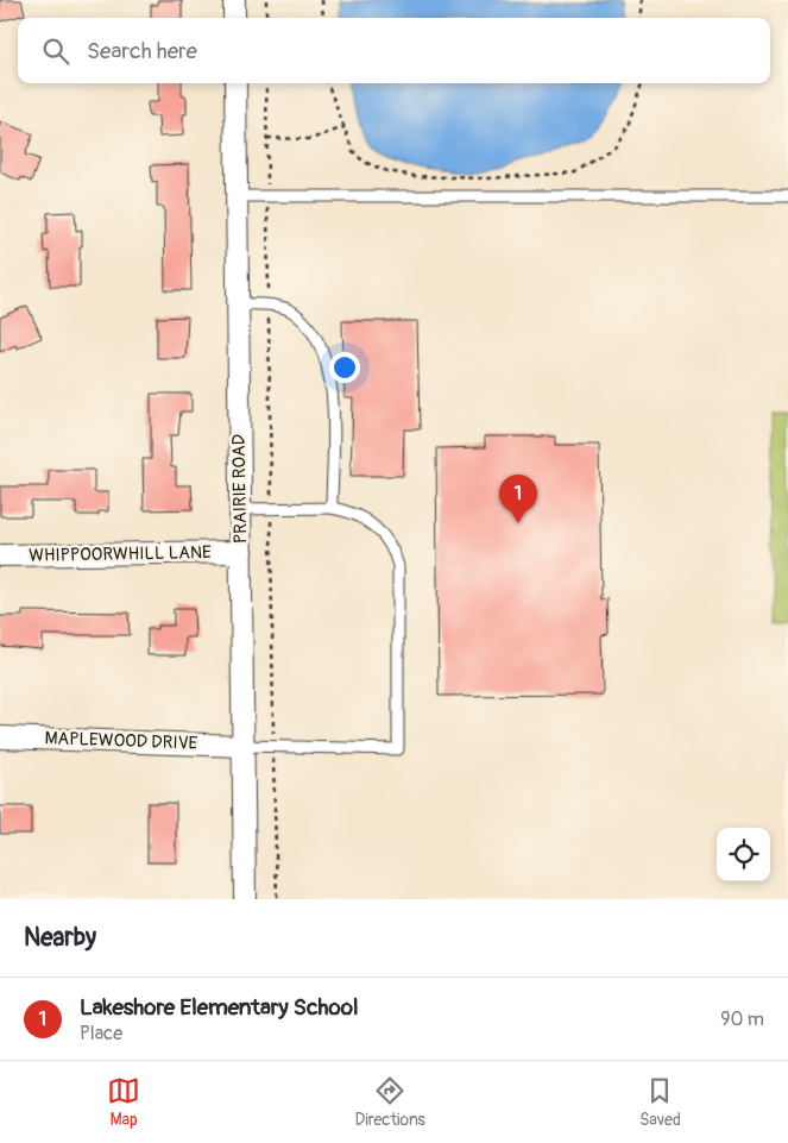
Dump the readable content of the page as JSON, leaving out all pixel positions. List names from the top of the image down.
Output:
{
  "streets": {
    "street": ["PRAIRIE ROAD", "WHIPPOORWHILL LANE", "MAPLEWOOD DRIVE"]
  },
  "crossings": [
    ["PRAIRIE ROAD", "WHIPPOORWHILL LANE"],
    ["PRAIRIE ROAD", "MAPLEWOOD DRIVE"]
  ],
  "page": {
    "search": "Search here",
    "pins": "1",
    "heading": "Nearby",
    "list": [
      {
        "mark": "1",
        "name": "Lakeshore Elementary School",
        "note": "Place",
        "value": "90 m"
      }
    ],
    "nav": ["Map", "Directions", "Saved"]
  }
}
